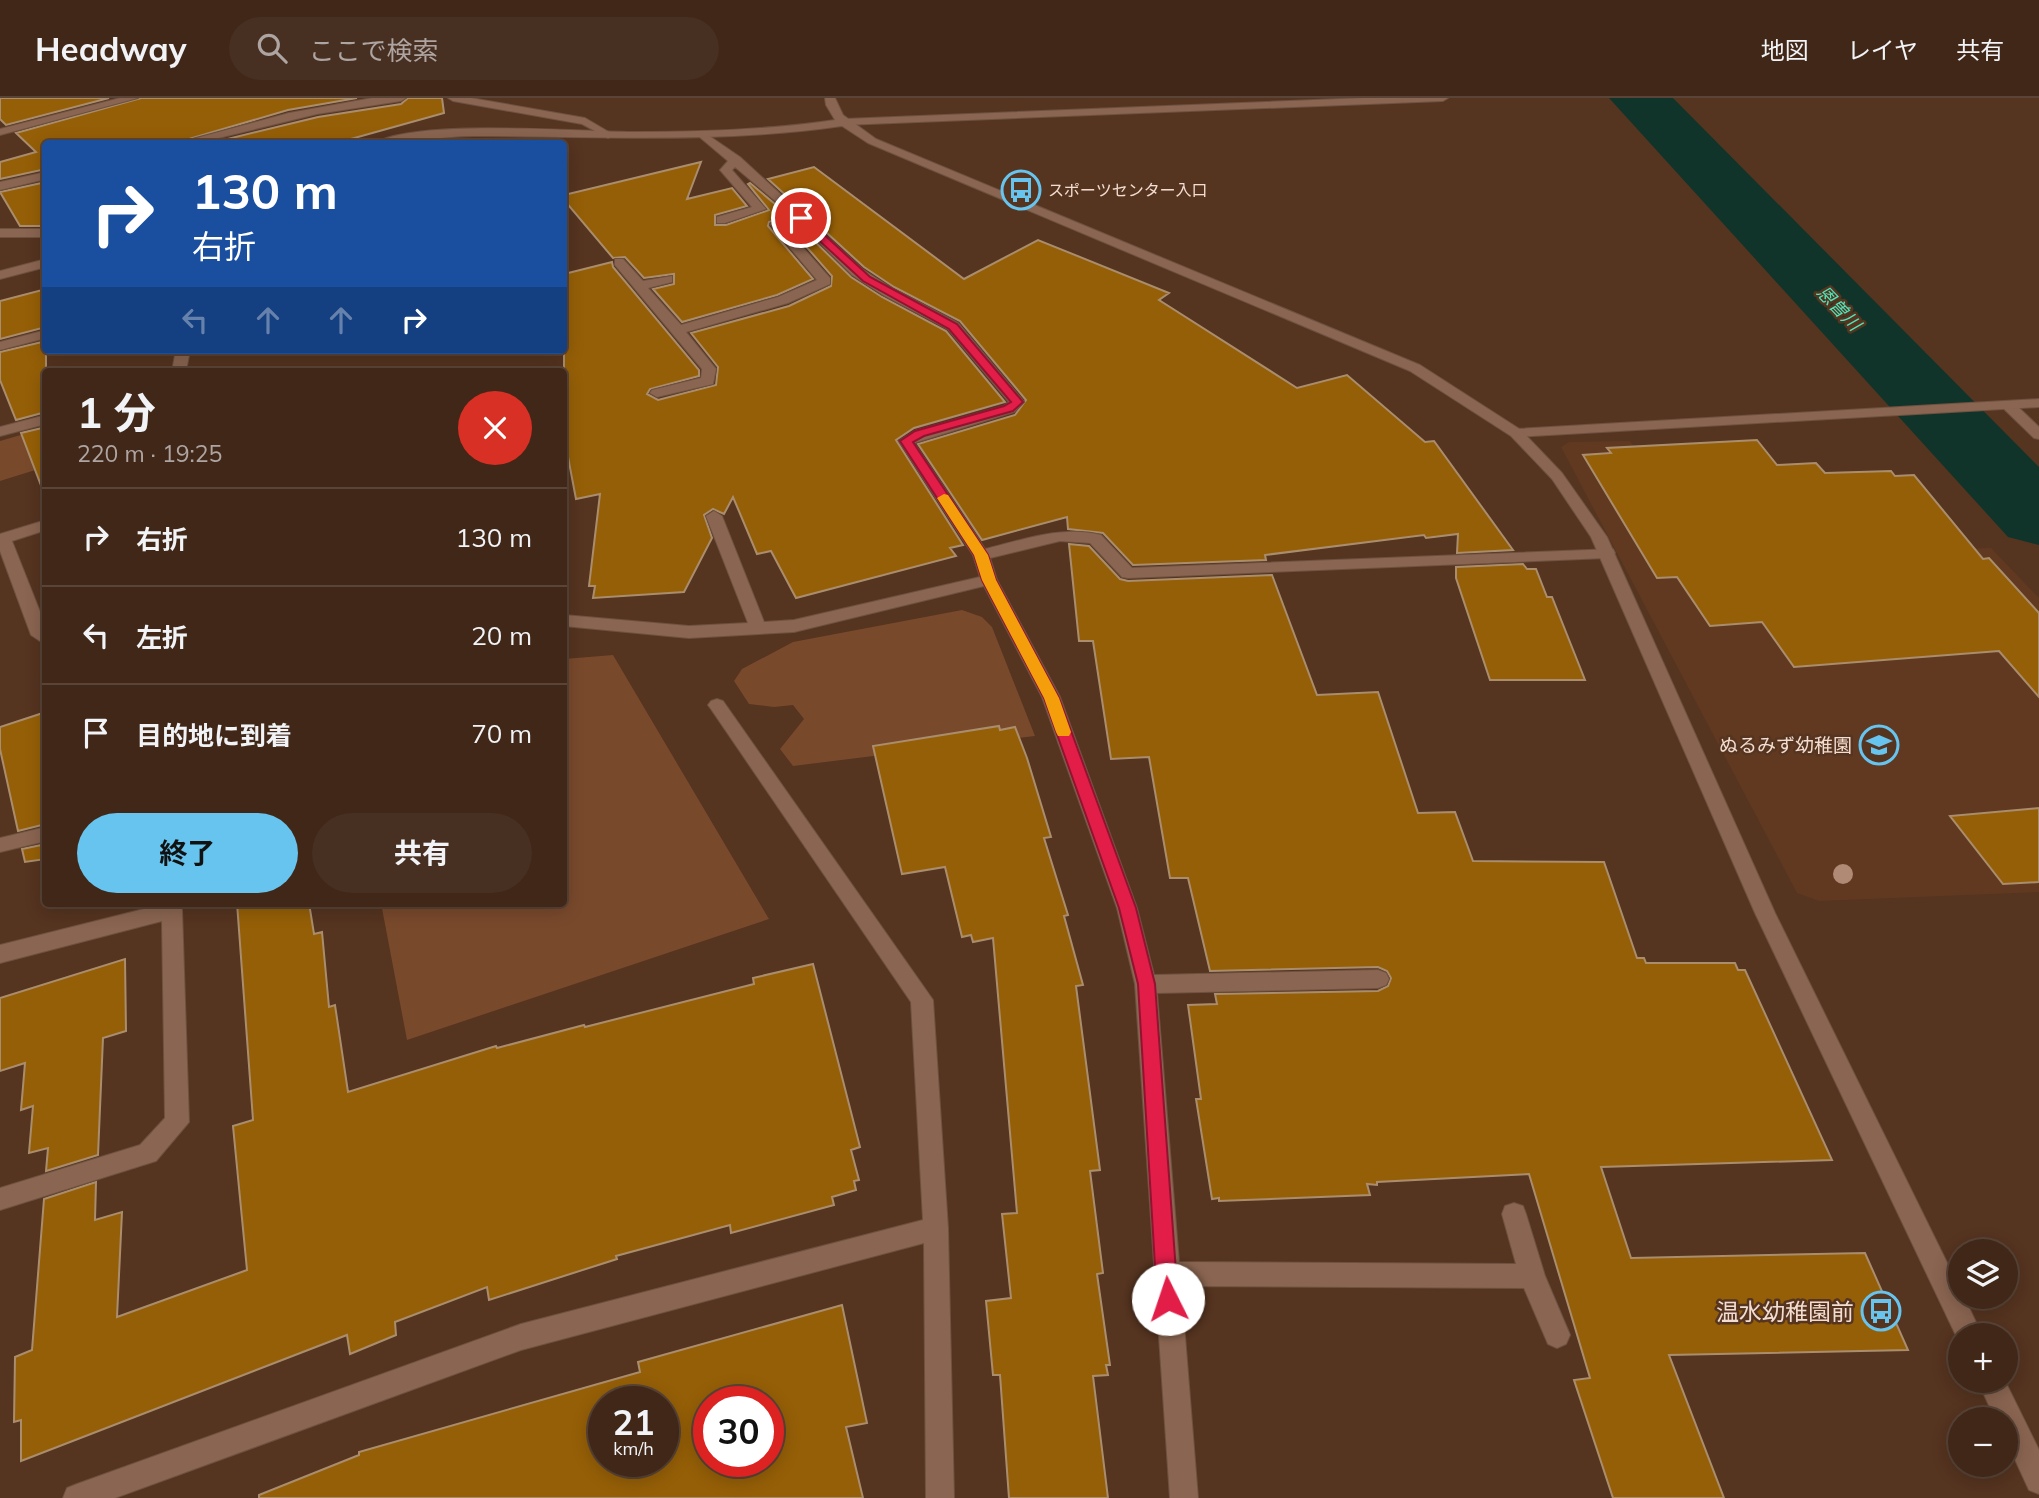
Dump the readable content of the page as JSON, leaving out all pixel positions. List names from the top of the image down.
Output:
{
  "water": ["恩曽川"],
  "places": {
    "bus stop": ["スポーツセンター入口", "温水幼稚園前"],
    "school or university": ["ぬるみず幼稚園"]
  },
  "page": {
    "header": "Headway",
    "search": "ここで検索",
    "nav": ["地図", "レイヤ", "共有"],
    "turn": ["130 m", "右折"],
    "heading": ["1 分", "220 m · 19:25"],
    "list": [
      {
        "name": "右折",
        "value": "130 m"
      },
      {
        "name": "左折",
        "value": "20 m"
      },
      {
        "name": "目的地に到着",
        "value": "70 m"
      }
    ],
    "buttons": ["終了", "共有"],
    "map_buttons": ["+", "−"],
    "speed": "21 km/h",
    "limit": "30"
  }
}
